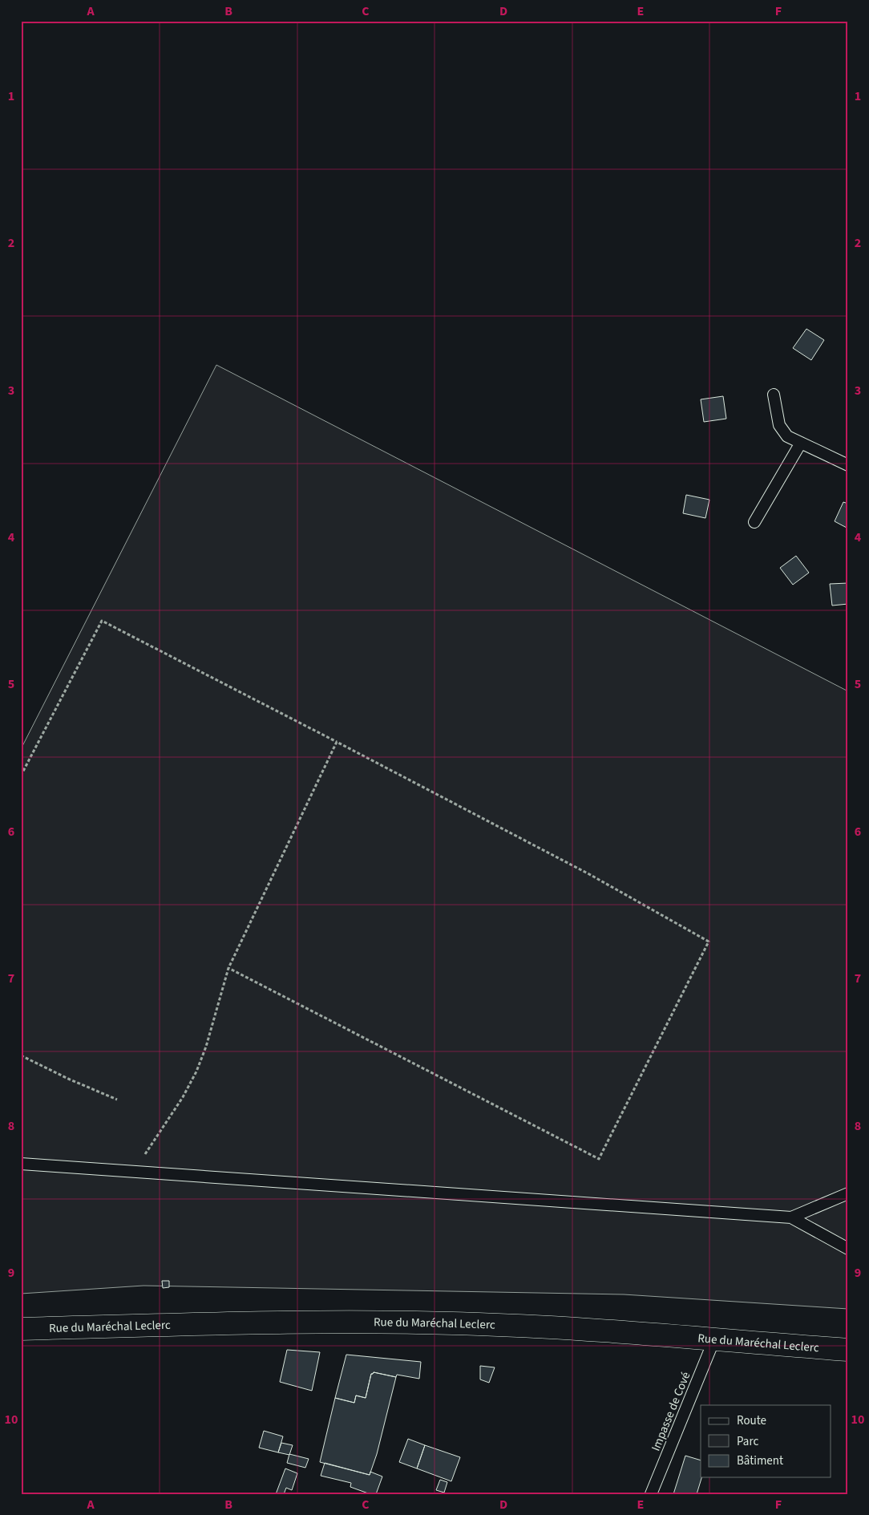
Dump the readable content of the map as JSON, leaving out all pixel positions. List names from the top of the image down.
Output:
{
  "streets": {
    "main road": ["Rue du Maréchal Leclerc"],
    "lane": ["Impasse de Cové"]
  },
  "crossings": [
    ["Rue du Maréchal Leclerc", "Impasse de Cové"]
  ],
  "legend": ["Route", "Parc", "Bâtiment"],
  "grid": {
    "columns": [
      "A",
      "B",
      "C",
      "D",
      "E",
      "F"
    ],
    "rows": [
      "1",
      "2",
      "3",
      "4",
      "5",
      "6",
      "7",
      "8",
      "9",
      "10"
    ]
  }
}
